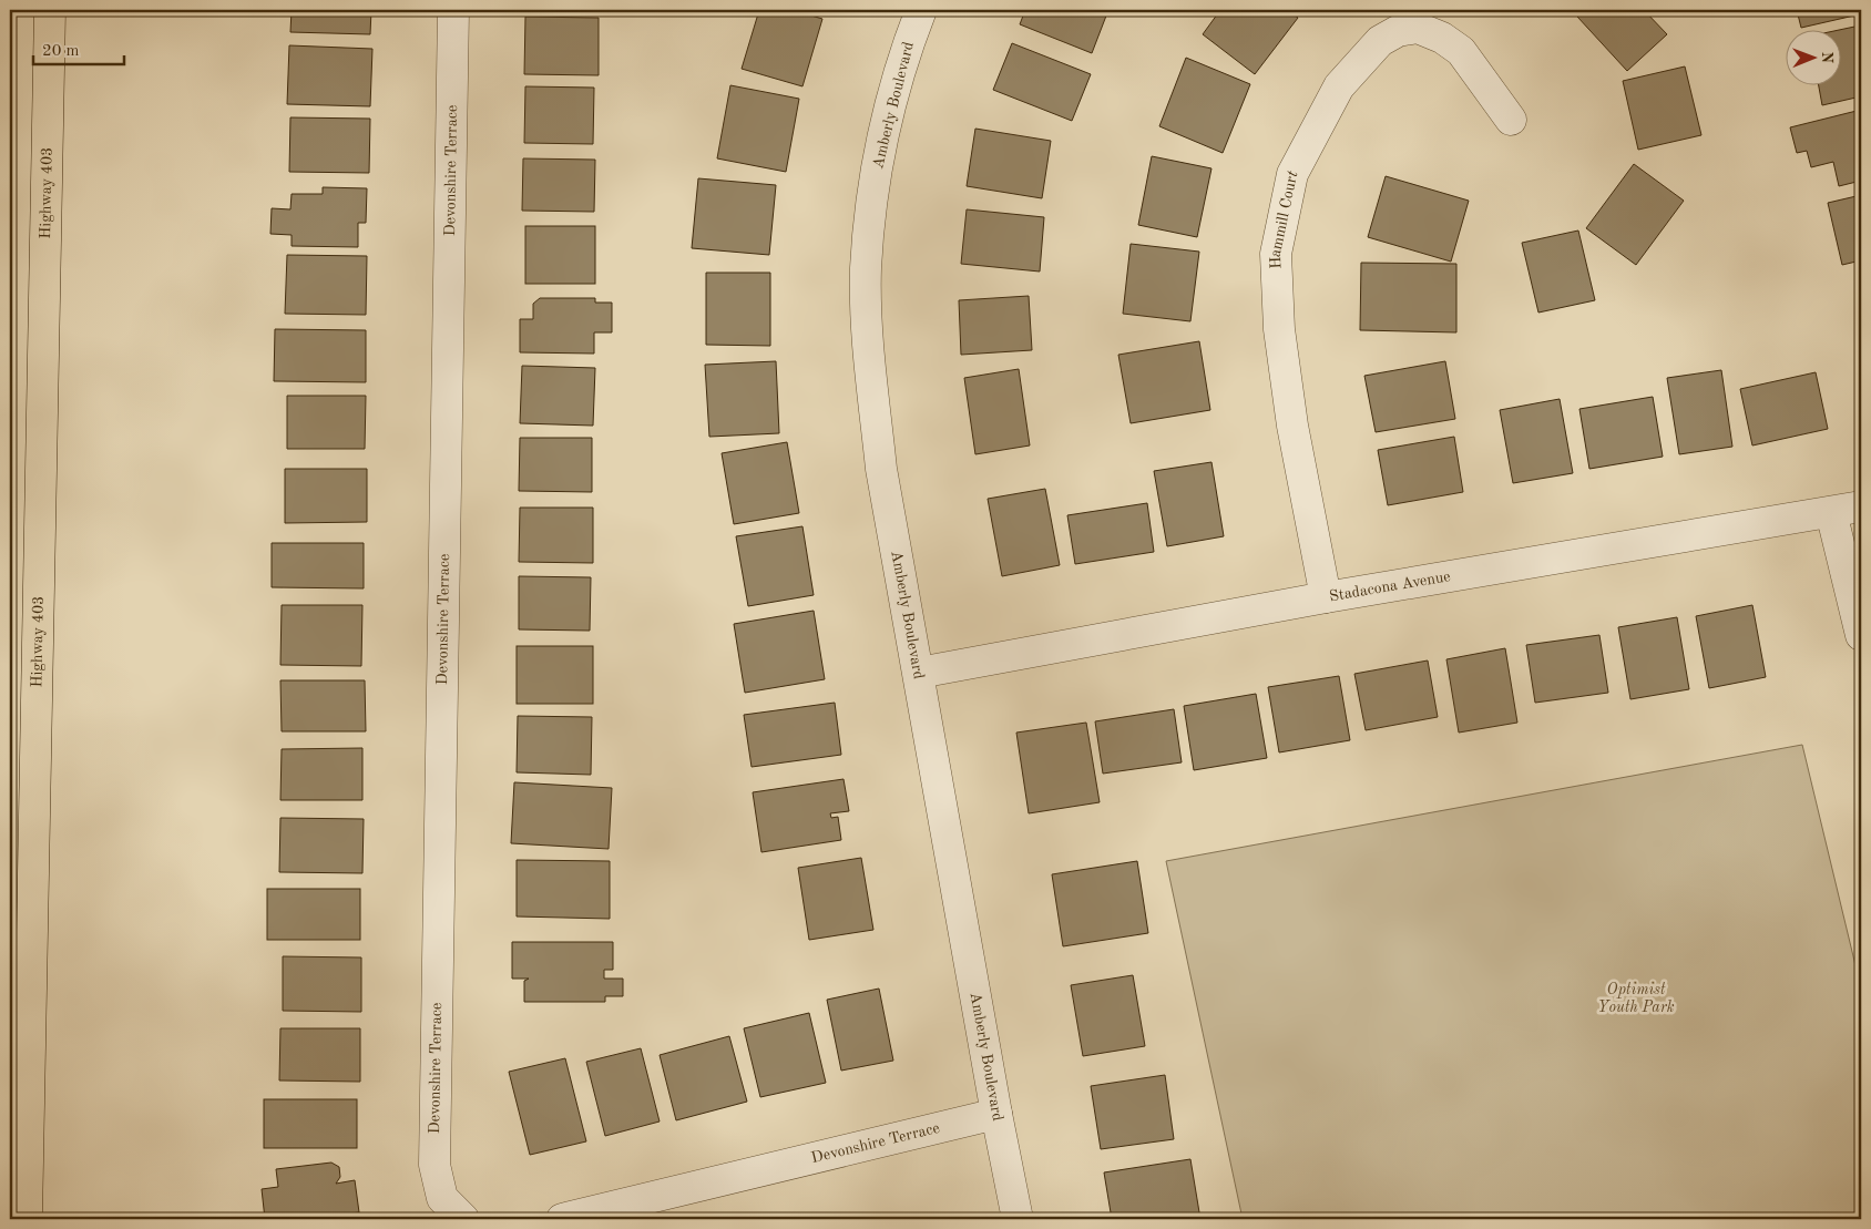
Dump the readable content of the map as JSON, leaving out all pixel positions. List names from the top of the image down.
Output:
{
  "streets": {
    "highway": ["Highway 403"],
    "street": [
      "Amberly Boulevard",
      "Devonshire Terrace",
      "Hammill Court",
      "Stadacona Avenue"
    ]
  },
  "crossings": [
    ["Amberly Boulevard", "Devonshire Terrace"],
    ["Amberly Boulevard", "Stadacona Avenue"],
    ["Hammill Court", "Stadacona Avenue"]
  ],
  "parks": ["Optimist Youth Park"],
  "scale_bar": "20 m",
  "north": "right"
}
